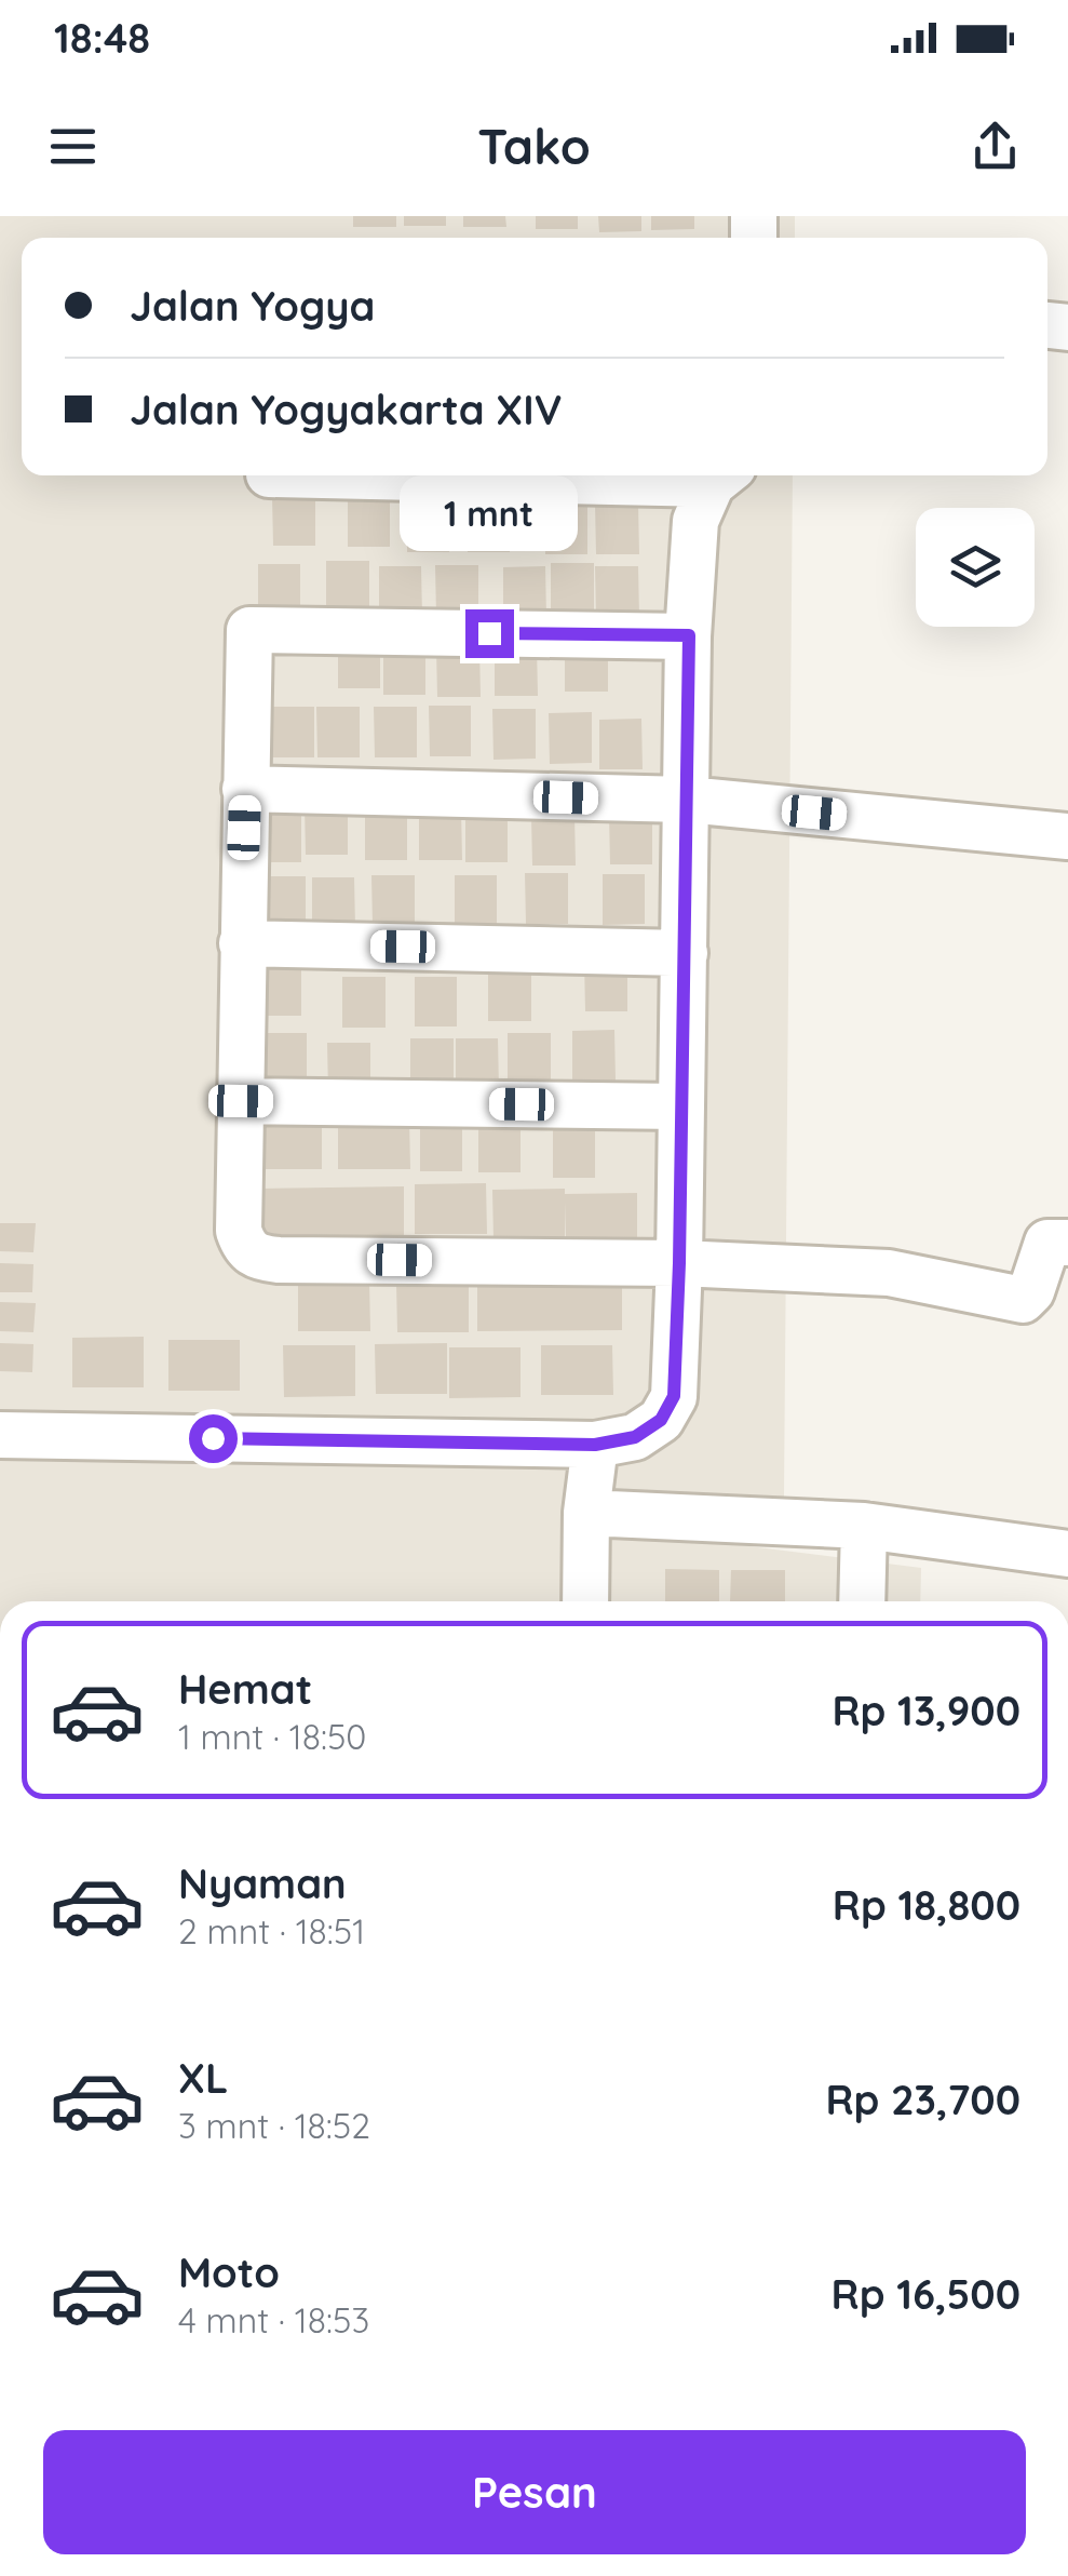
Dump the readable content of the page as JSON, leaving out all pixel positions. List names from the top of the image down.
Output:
{
  "page": {
    "status": "18:48",
    "header": "Tako",
    "banner": ["Jalan Yogya", "Jalan Yogyakarta XIV"],
    "bubble": "1 mnt",
    "list": [
      {
        "name": "Hemat",
        "note": "1 mnt · 18:50",
        "value": "Rp 13,900"
      },
      {
        "name": "Nyaman",
        "note": "2 mnt · 18:51",
        "value": "Rp 18,800"
      },
      {
        "name": "XL",
        "note": "3 mnt · 18:52",
        "value": "Rp 23,700"
      },
      {
        "name": "Moto",
        "note": "4 mnt · 18:53",
        "value": "Rp 16,500"
      }
    ],
    "buttons": "Pesan"
  }
}
